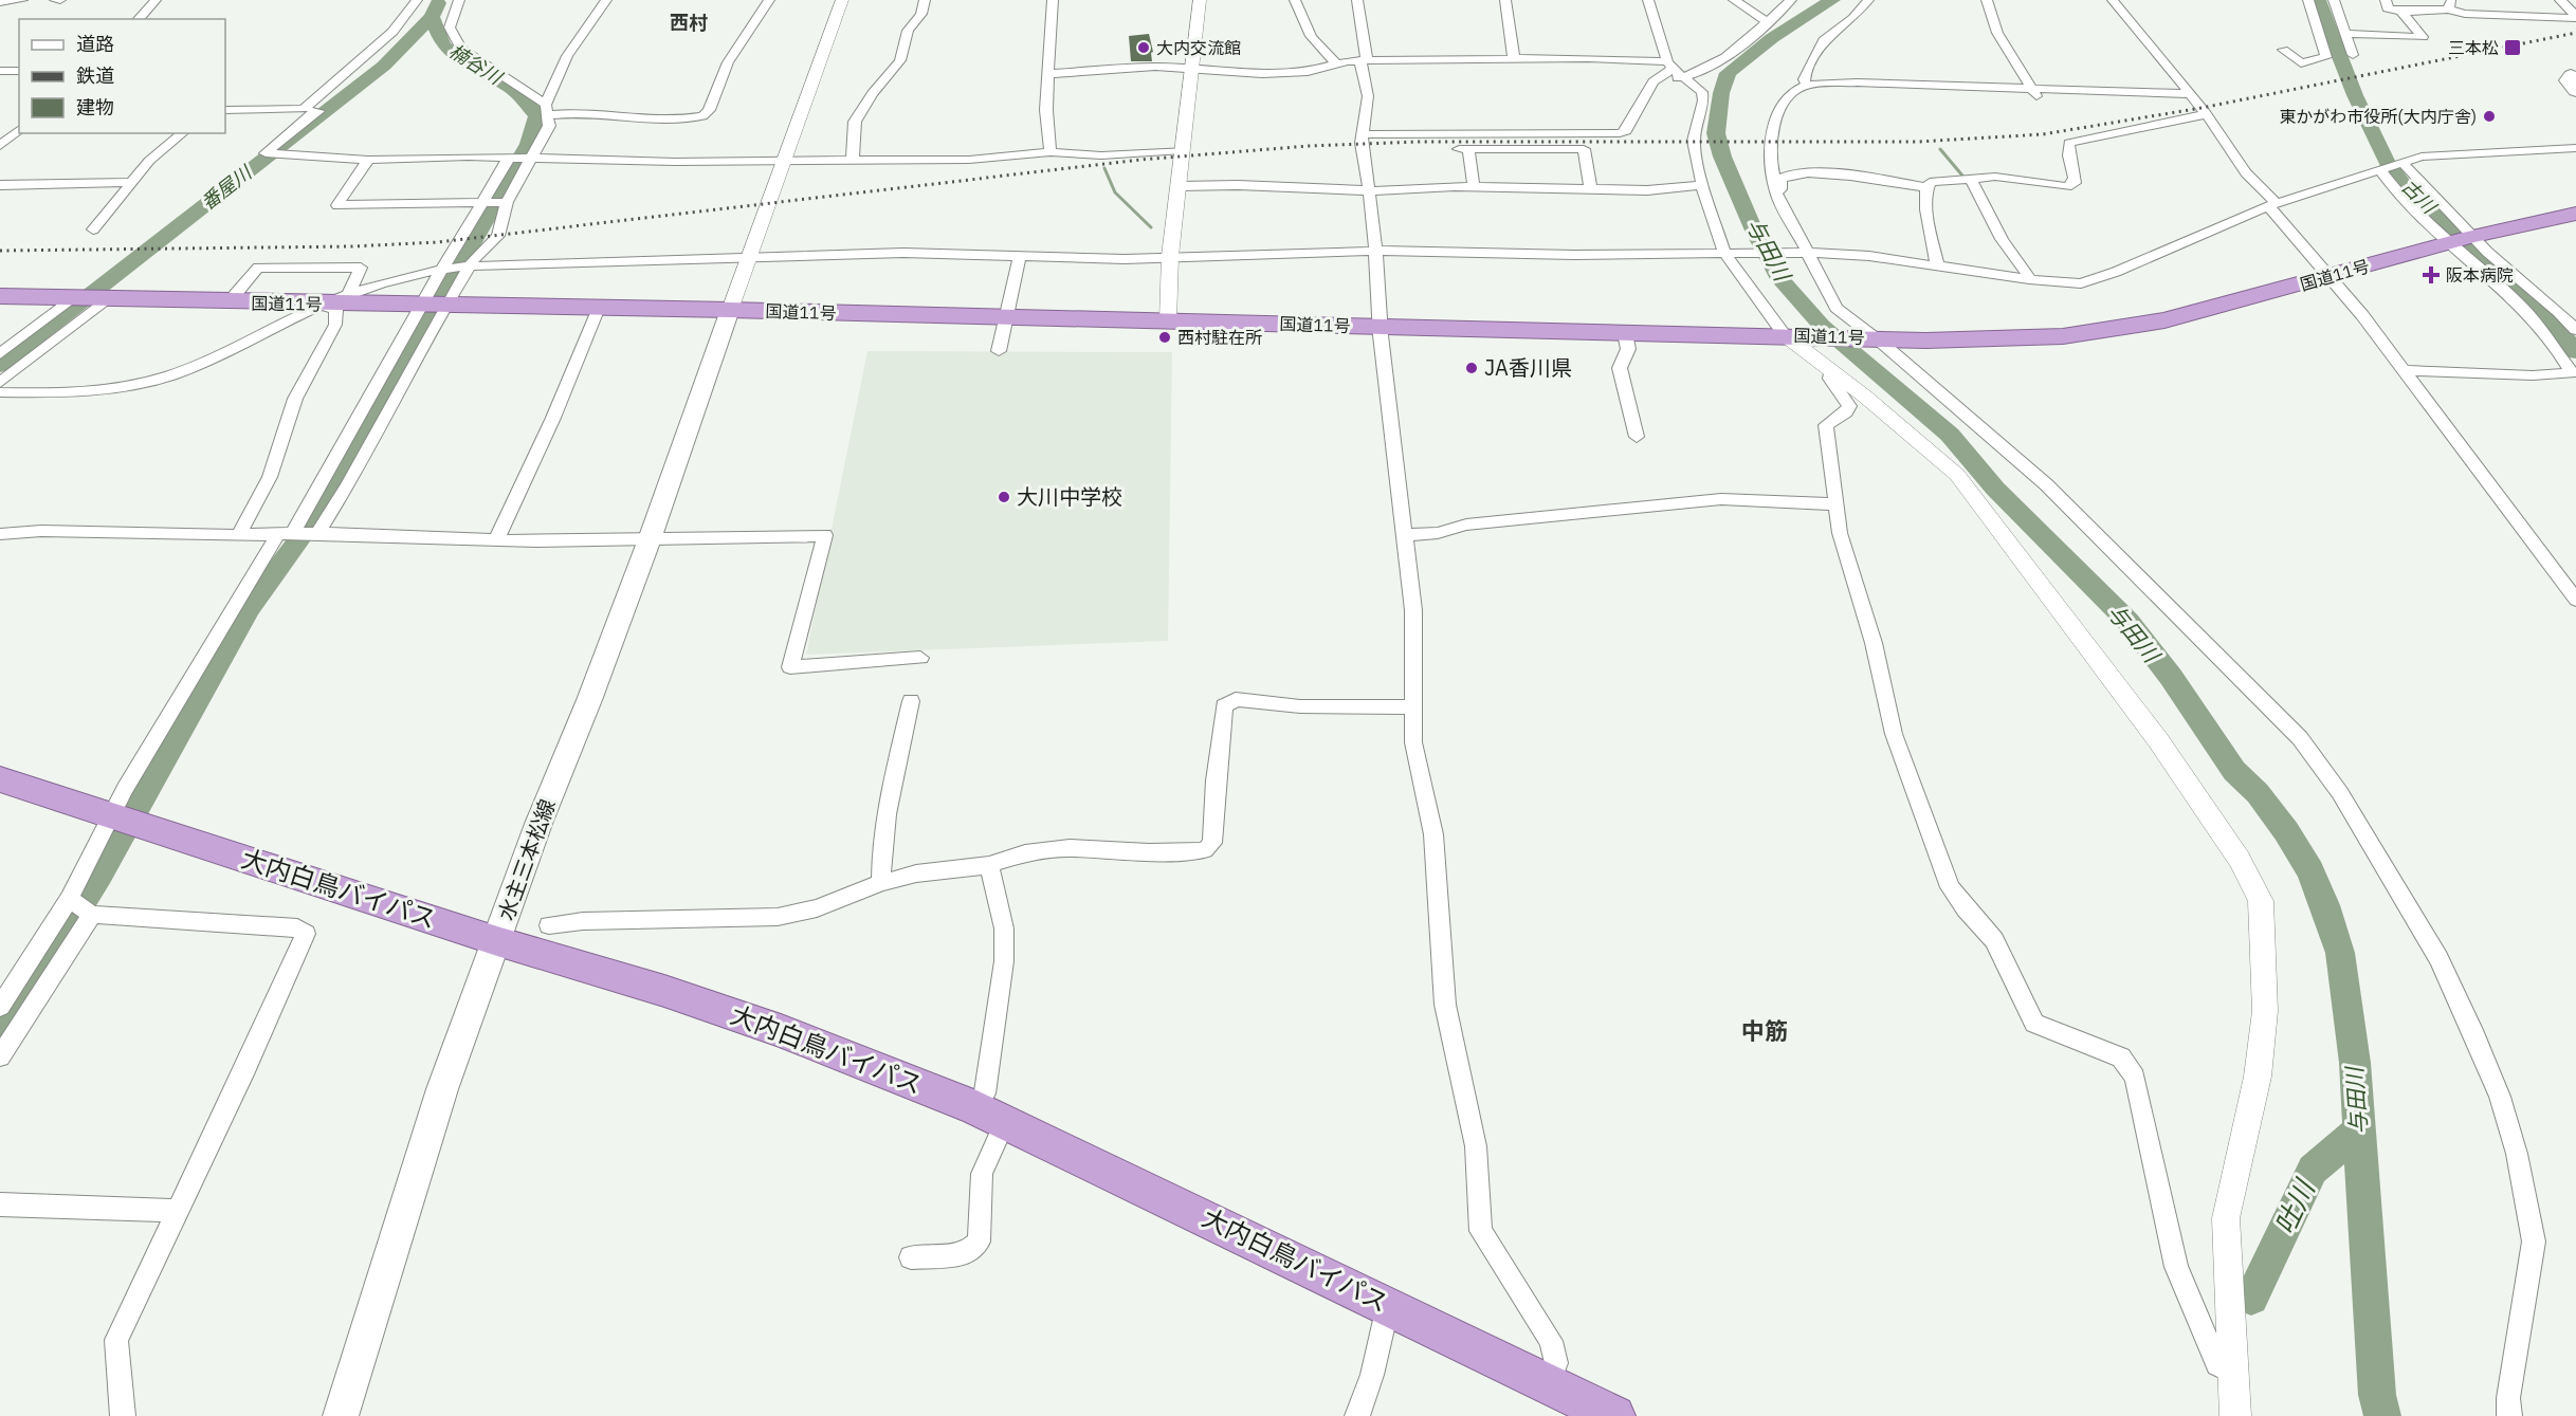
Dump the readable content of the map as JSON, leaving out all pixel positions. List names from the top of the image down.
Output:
{
  "streets": {
    "highway": ["国道11号", "大内白鳥バイパス"],
    "main road": ["水主三本松線"]
  },
  "crossings": [
    ["国道11号", "水主三本松線"],
    ["水主三本松線", "大内白鳥バイパス"]
  ],
  "districts": ["西村", "中筋"],
  "water": [
    "楠谷川",
    "番屋川",
    "古川",
    "与田川",
    "吐川"
  ],
  "places": {
    "other": [
      "大内交流館",
      "東かがわ市役所(大内庁舎)",
      "西村駐在所",
      "JA香川県",
      "大川中学校"
    ],
    "transit": ["三本松"],
    "health": ["阪本病院"]
  },
  "legend": ["道路", "鉄道", "建物"]
}
